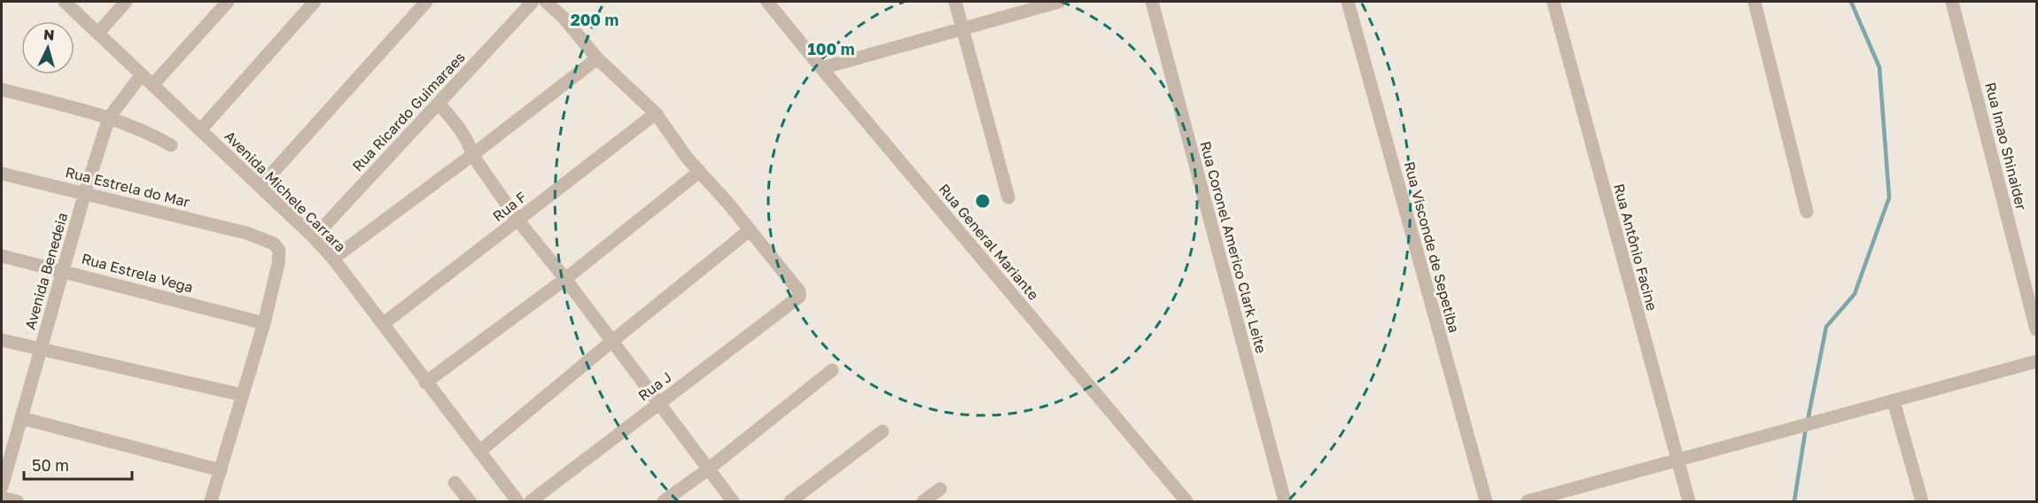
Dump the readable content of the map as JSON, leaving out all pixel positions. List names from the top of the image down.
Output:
{
  "streets": {
    "street": [
      "Rua Ricardo Guimaraes",
      "Rua Imao Shinaider",
      "Rua Estrela do Mar",
      "Avenida Michele Carrara",
      "Rua F",
      "Rua General Mariante",
      "Rua Coronel Americo Clark Leite",
      "Rua Visconde de Sepetiba",
      "Rua Antônio Facine",
      "Avenida Benedeia",
      "Rua Estrela Vega",
      "Rua J"
    ]
  },
  "crossings": [
    ["Rua Ricardo Guimaraes", "Avenida Michele Carrara"],
    ["Rua Estrela do Mar", "Avenida Benedeia"],
    ["Rua Estrela do Mar", "Rua Estrela Vega"],
    ["Avenida Michele Carrara", "Rua F"],
    ["Avenida Michele Carrara", "Avenida Benedeia"],
    ["Avenida Benedeia", "Rua Estrela Vega"]
  ],
  "scale_bar": "50 m",
  "north": "top",
  "rings": ["200 m", "100 m"]
}
